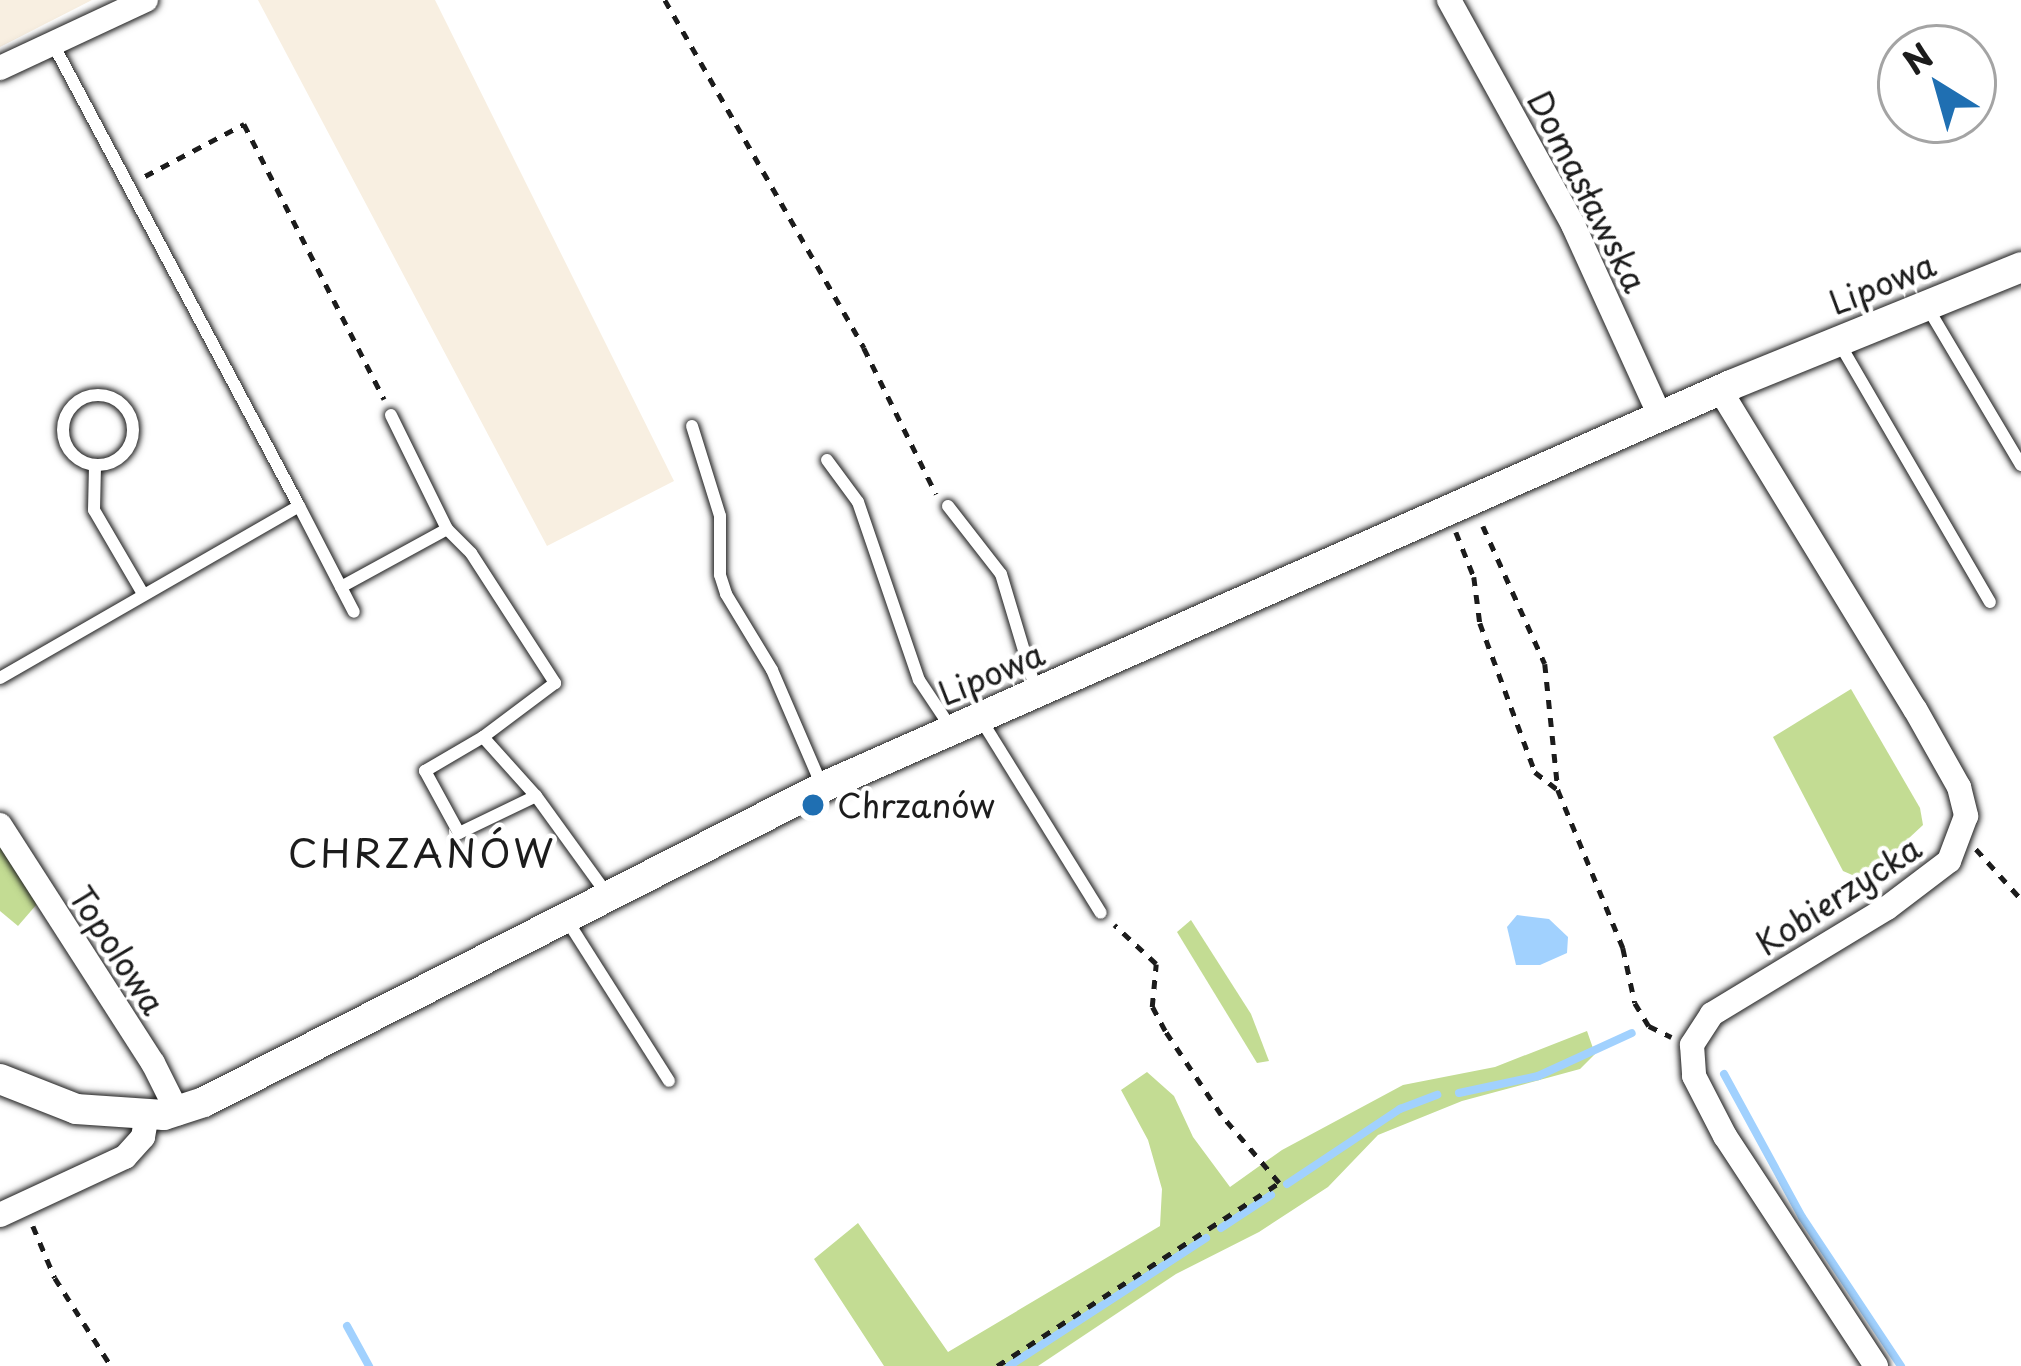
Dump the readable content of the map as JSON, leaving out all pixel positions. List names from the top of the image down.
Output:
{
  "streets": {
    "street": [
      "Domasławska",
      "Lipowa",
      "Kobierzycka",
      "Topolowa"
    ]
  },
  "crossings": [
    ["Domasławska", "Lipowa"],
    ["Lipowa", "Kobierzycka"],
    ["Lipowa", "Topolowa"]
  ],
  "districts": ["CHRZANÓW"],
  "places": ["Chrzanów"],
  "north": "top left"
}
